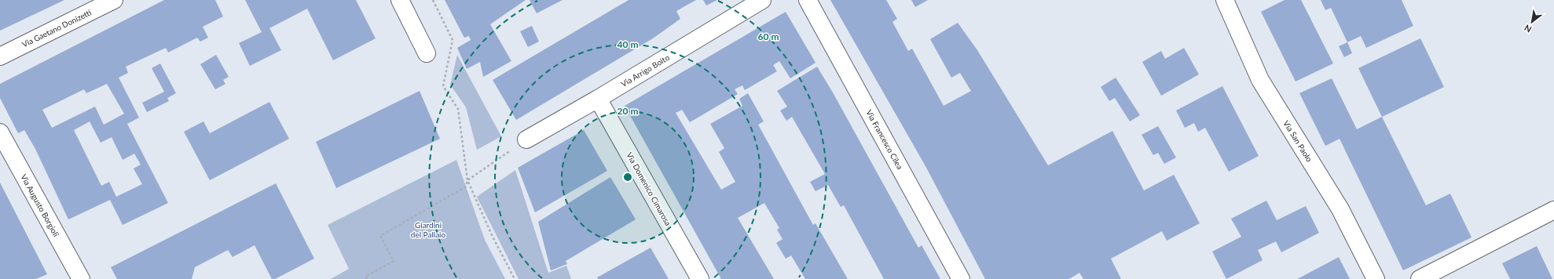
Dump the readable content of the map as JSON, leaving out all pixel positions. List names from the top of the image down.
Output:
{
  "streets": {
    "street": [
      "Via Gaetano Donizetti",
      "Via Arrigo Boito",
      "Via Francesco Cilea",
      "Via San Paolo",
      "Via Domenico Cimarosa",
      "Via Augusto Borgioli"
    ]
  },
  "crossings": [
    ["Via Arrigo Boito", "Via Domenico Cimarosa"]
  ],
  "parks": ["Giardini del Pallaio"],
  "north": "bottom left",
  "rings": ["60 m", "40 m", "20 m"]
}
